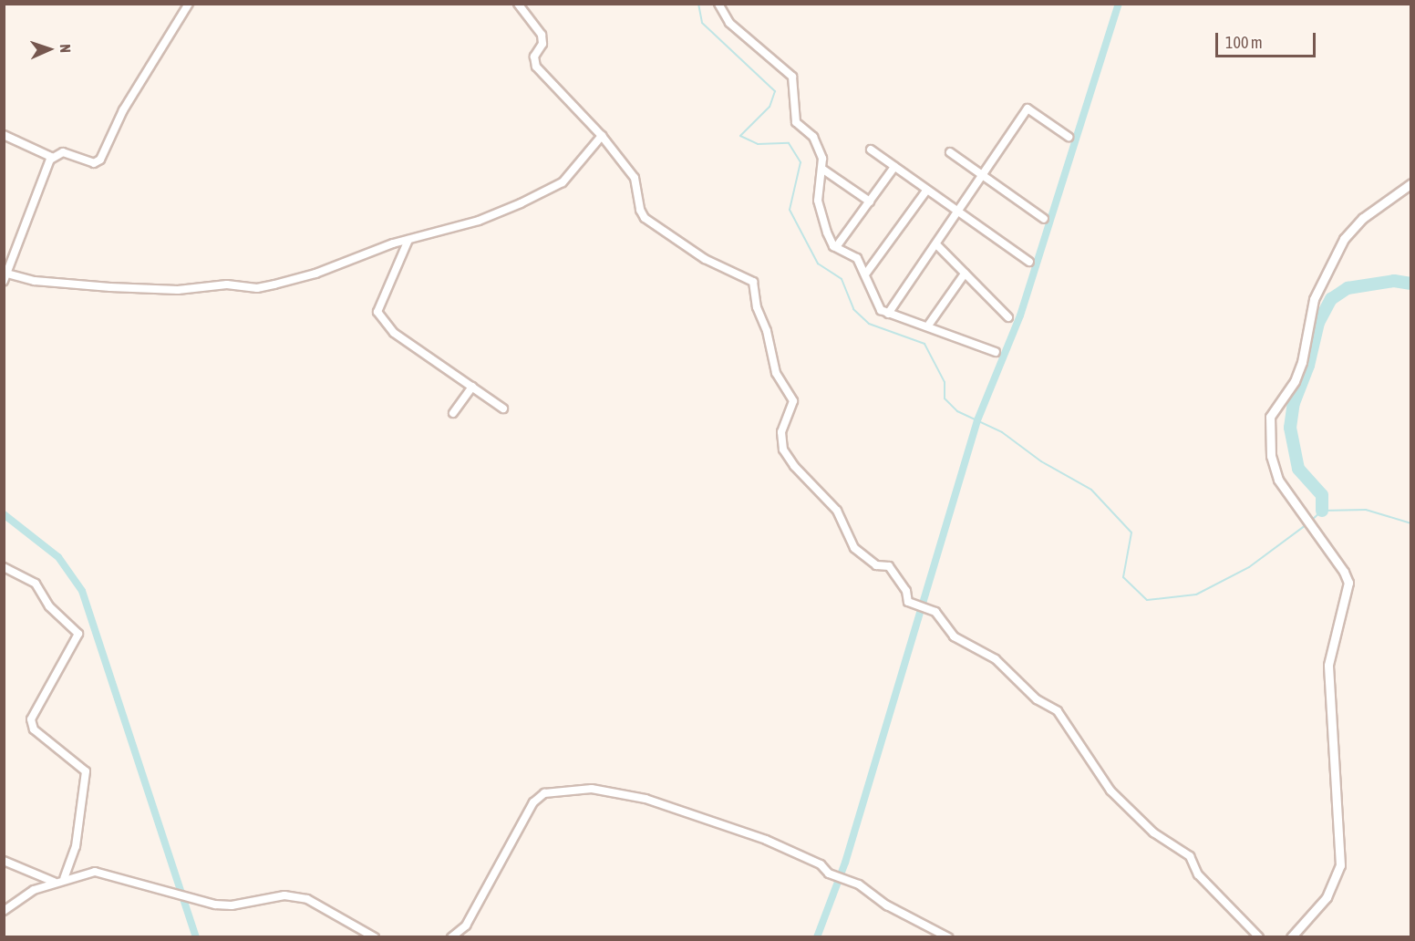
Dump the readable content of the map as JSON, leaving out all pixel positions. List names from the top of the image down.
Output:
{
  "scale_bar": "100 m",
  "north": "right"
}
